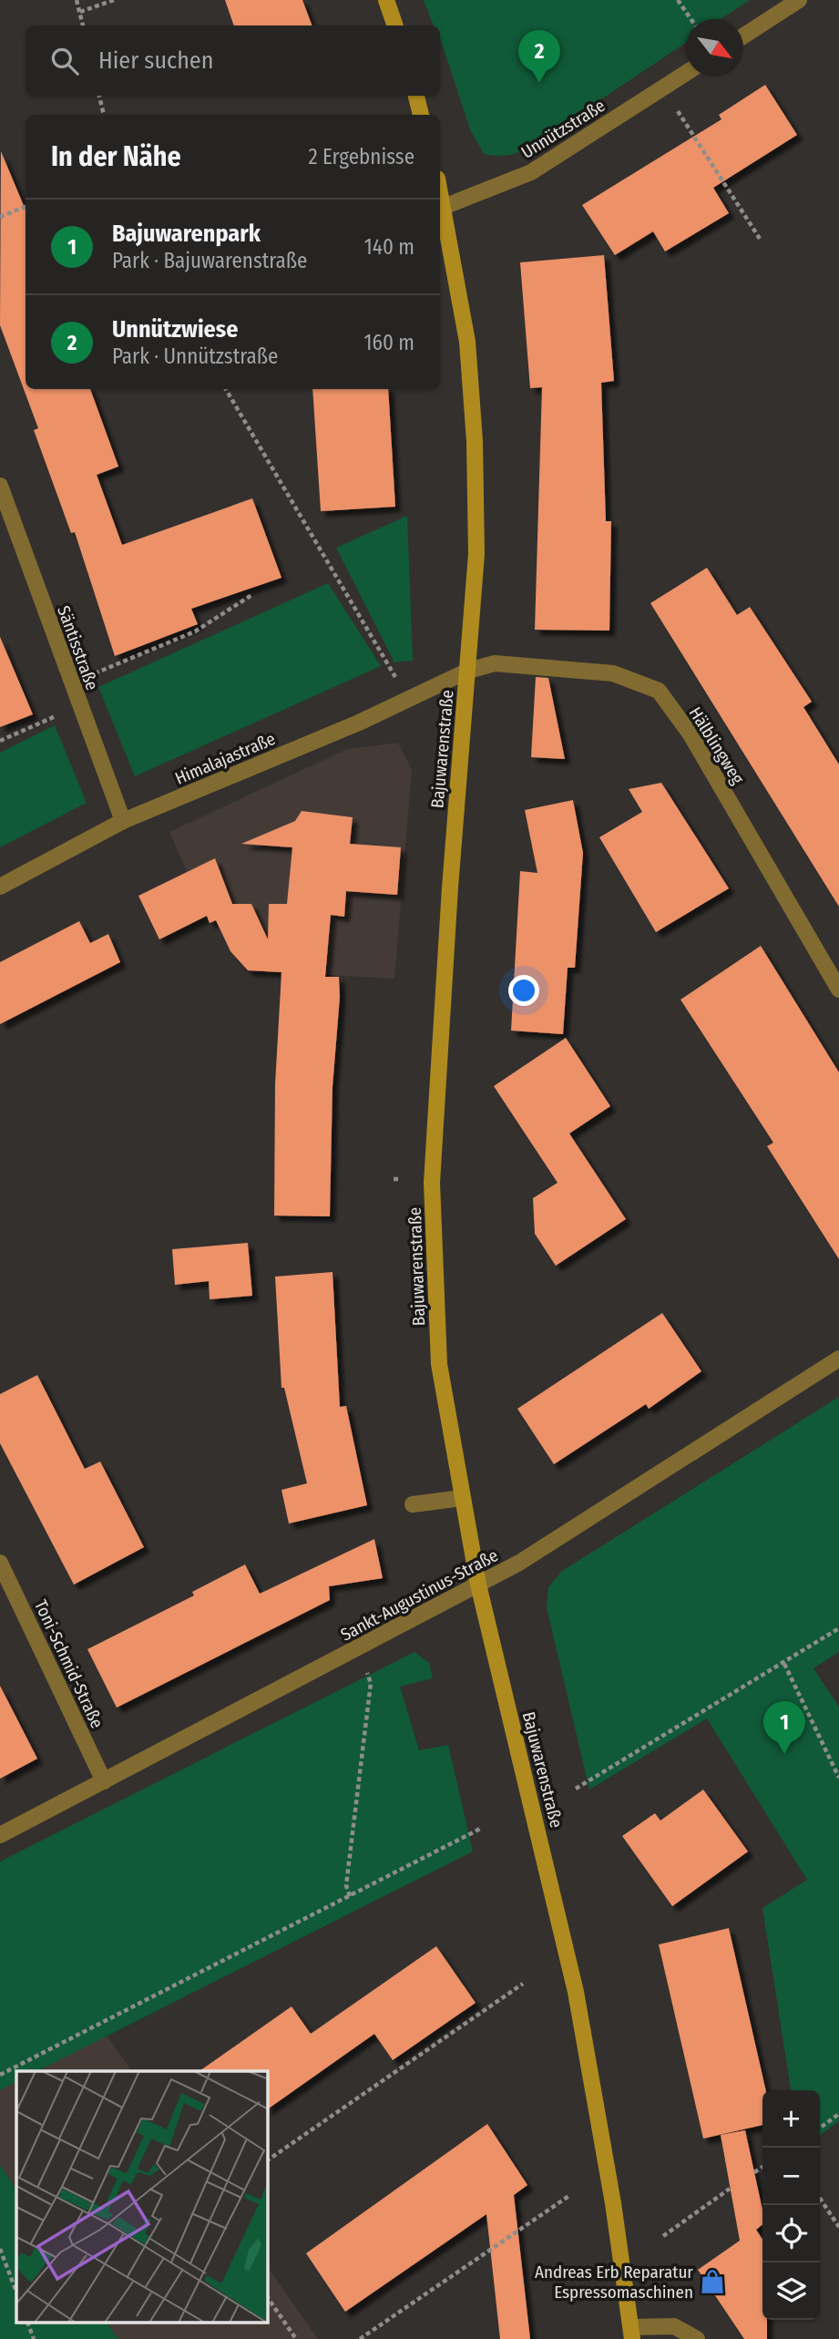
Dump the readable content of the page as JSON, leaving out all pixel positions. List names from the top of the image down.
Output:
{
  "streets": {
    "main road": ["Bajuwarenstraße"],
    "street": [
      "Unnützstraße",
      "Säntisstraße",
      "Hälblingweg",
      "Himalajastraße",
      "Sankt-Augustinus-Straße",
      "Toni-Schmid-Straße"
    ]
  },
  "crossings": [
    ["Unnützstraße", "Bajuwarenstraße"],
    ["Säntisstraße", "Himalajastraße"],
    ["Hälblingweg", "Bajuwarenstraße"],
    ["Hälblingweg", "Himalajastraße"],
    ["Bajuwarenstraße", "Himalajastraße"],
    ["Bajuwarenstraße", "Sankt-Augustinus-Straße"],
    ["Sankt-Augustinus-Straße", "Toni-Schmid-Straße"]
  ],
  "places": {
    "shop": ["Andreas Erb Reparatur Espressomaschinen"]
  },
  "north": "bottom right",
  "page": {
    "search": "Hier suchen",
    "pins": ["2", "1"],
    "heading": ["In der Nähe", "2 Ergebnisse"],
    "list": [
      {
        "mark": "1",
        "name": "Bajuwarenpark",
        "note": "Park · Bajuwarenstraße",
        "value": "140 m"
      },
      {
        "mark": "2",
        "name": "Unnützwiese",
        "note": "Park · Unnützstraße",
        "value": "160 m"
      }
    ],
    "map_buttons": ["+", "−"]
  }
}
